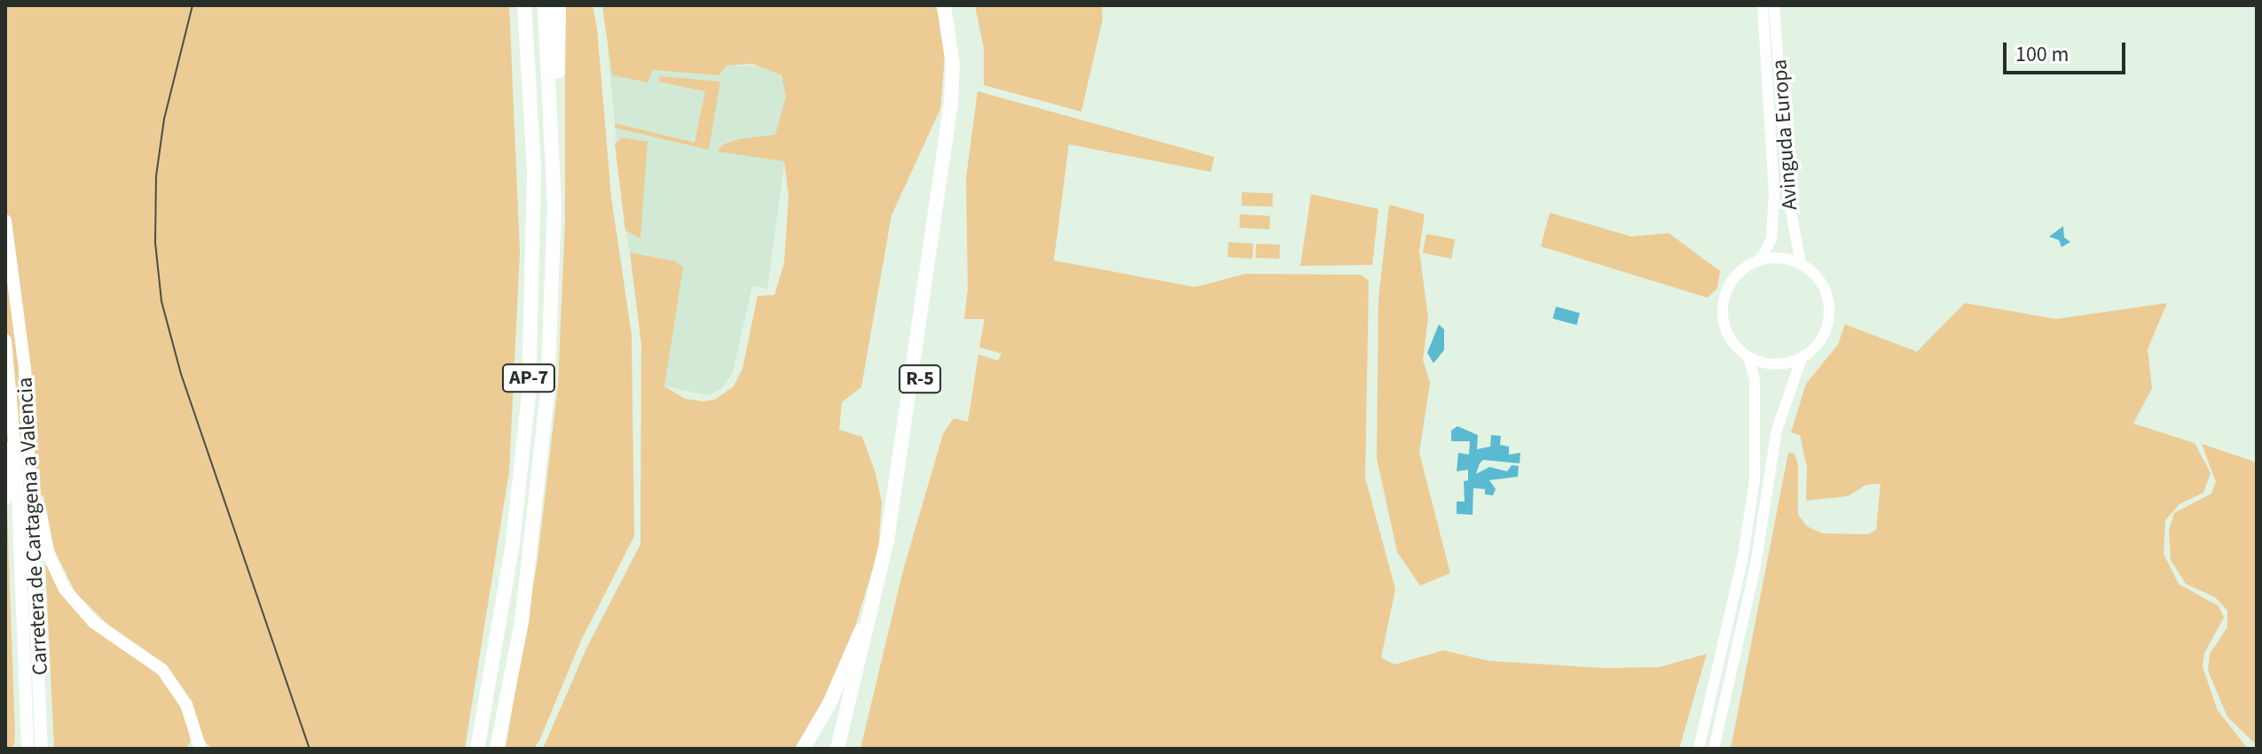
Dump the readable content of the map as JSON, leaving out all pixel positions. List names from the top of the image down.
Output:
{
  "streets": {
    "highway": ["AP-7", "R-5", "Carretera de Cartagena a Valencia"],
    "main road": ["Avinguda Europa"]
  },
  "scale_bar": "100 m"
}
